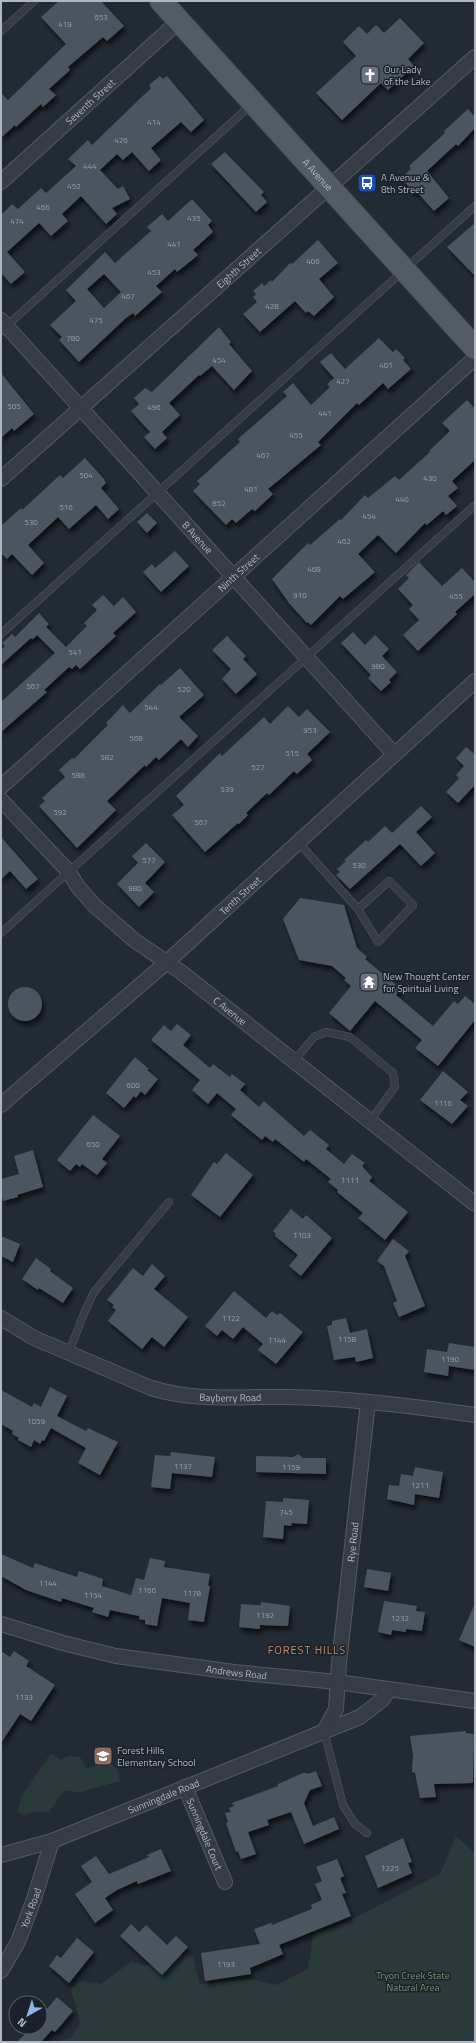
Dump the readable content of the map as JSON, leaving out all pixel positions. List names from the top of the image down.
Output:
{
  "streets": {
    "main road": ["A Avenue"],
    "street": [
      "Seventh Street",
      "Eighth Street",
      "B Avenue",
      "Ninth Street",
      "Tenth Street",
      "C Avenue",
      "Bayberry Road",
      "Rye Road",
      "Andrews Road",
      "Sunningdale Road",
      "Sunningdale Court",
      "York Road"
    ]
  },
  "crossings": [
    ["Seventh Street", "A Avenue"],
    ["A Avenue", "Eighth Street"],
    ["Eighth Street", "B Avenue"],
    ["B Avenue", "Ninth Street"],
    ["B Avenue", "Tenth Street"],
    ["Tenth Street", "C Avenue"],
    ["Bayberry Road", "Rye Road"],
    ["Rye Road", "Andrews Road"],
    ["Andrews Road", "Sunningdale Road"],
    ["Sunningdale Road", "Sunningdale Court"],
    ["Sunningdale Road", "York Road"]
  ],
  "districts": ["FOREST HILLS"],
  "parks": ["Tryon Creek State Natural Area"],
  "places": {
    "church": ["Our Lady of the Lake"],
    "bus stop": ["A Avenue & 8th Street"],
    "temple": ["New Thought Center for Spiritual Living"],
    "school or university": ["Forest Hills Elementary School"]
  },
  "house_numbers": [
    "653",
    "419",
    "414",
    "426",
    "444",
    "452",
    "466",
    "435",
    "474",
    "441",
    "406",
    "453",
    "467",
    "428",
    "475",
    "780",
    "454",
    "401",
    "427",
    "505",
    "496",
    "441",
    "455",
    "467",
    "504",
    "430",
    "481",
    "440",
    "852",
    "516",
    "454",
    "530",
    "462",
    "468",
    "910",
    "455",
    "541",
    "980",
    "567",
    "520",
    "544",
    "953",
    "568",
    "515",
    "582",
    "527",
    "588",
    "539",
    "592",
    "567",
    "577",
    "530",
    "980",
    "600",
    "1116",
    "650",
    "1111",
    "1103",
    "1122",
    "1158",
    "1144",
    "1190",
    "1059",
    "1137",
    "1159",
    "1211",
    "745",
    "1144",
    "1166",
    "1178",
    "1154",
    "1192",
    "1232",
    "1133",
    "1225",
    "1193"
  ],
  "north": "bottom left"
}
